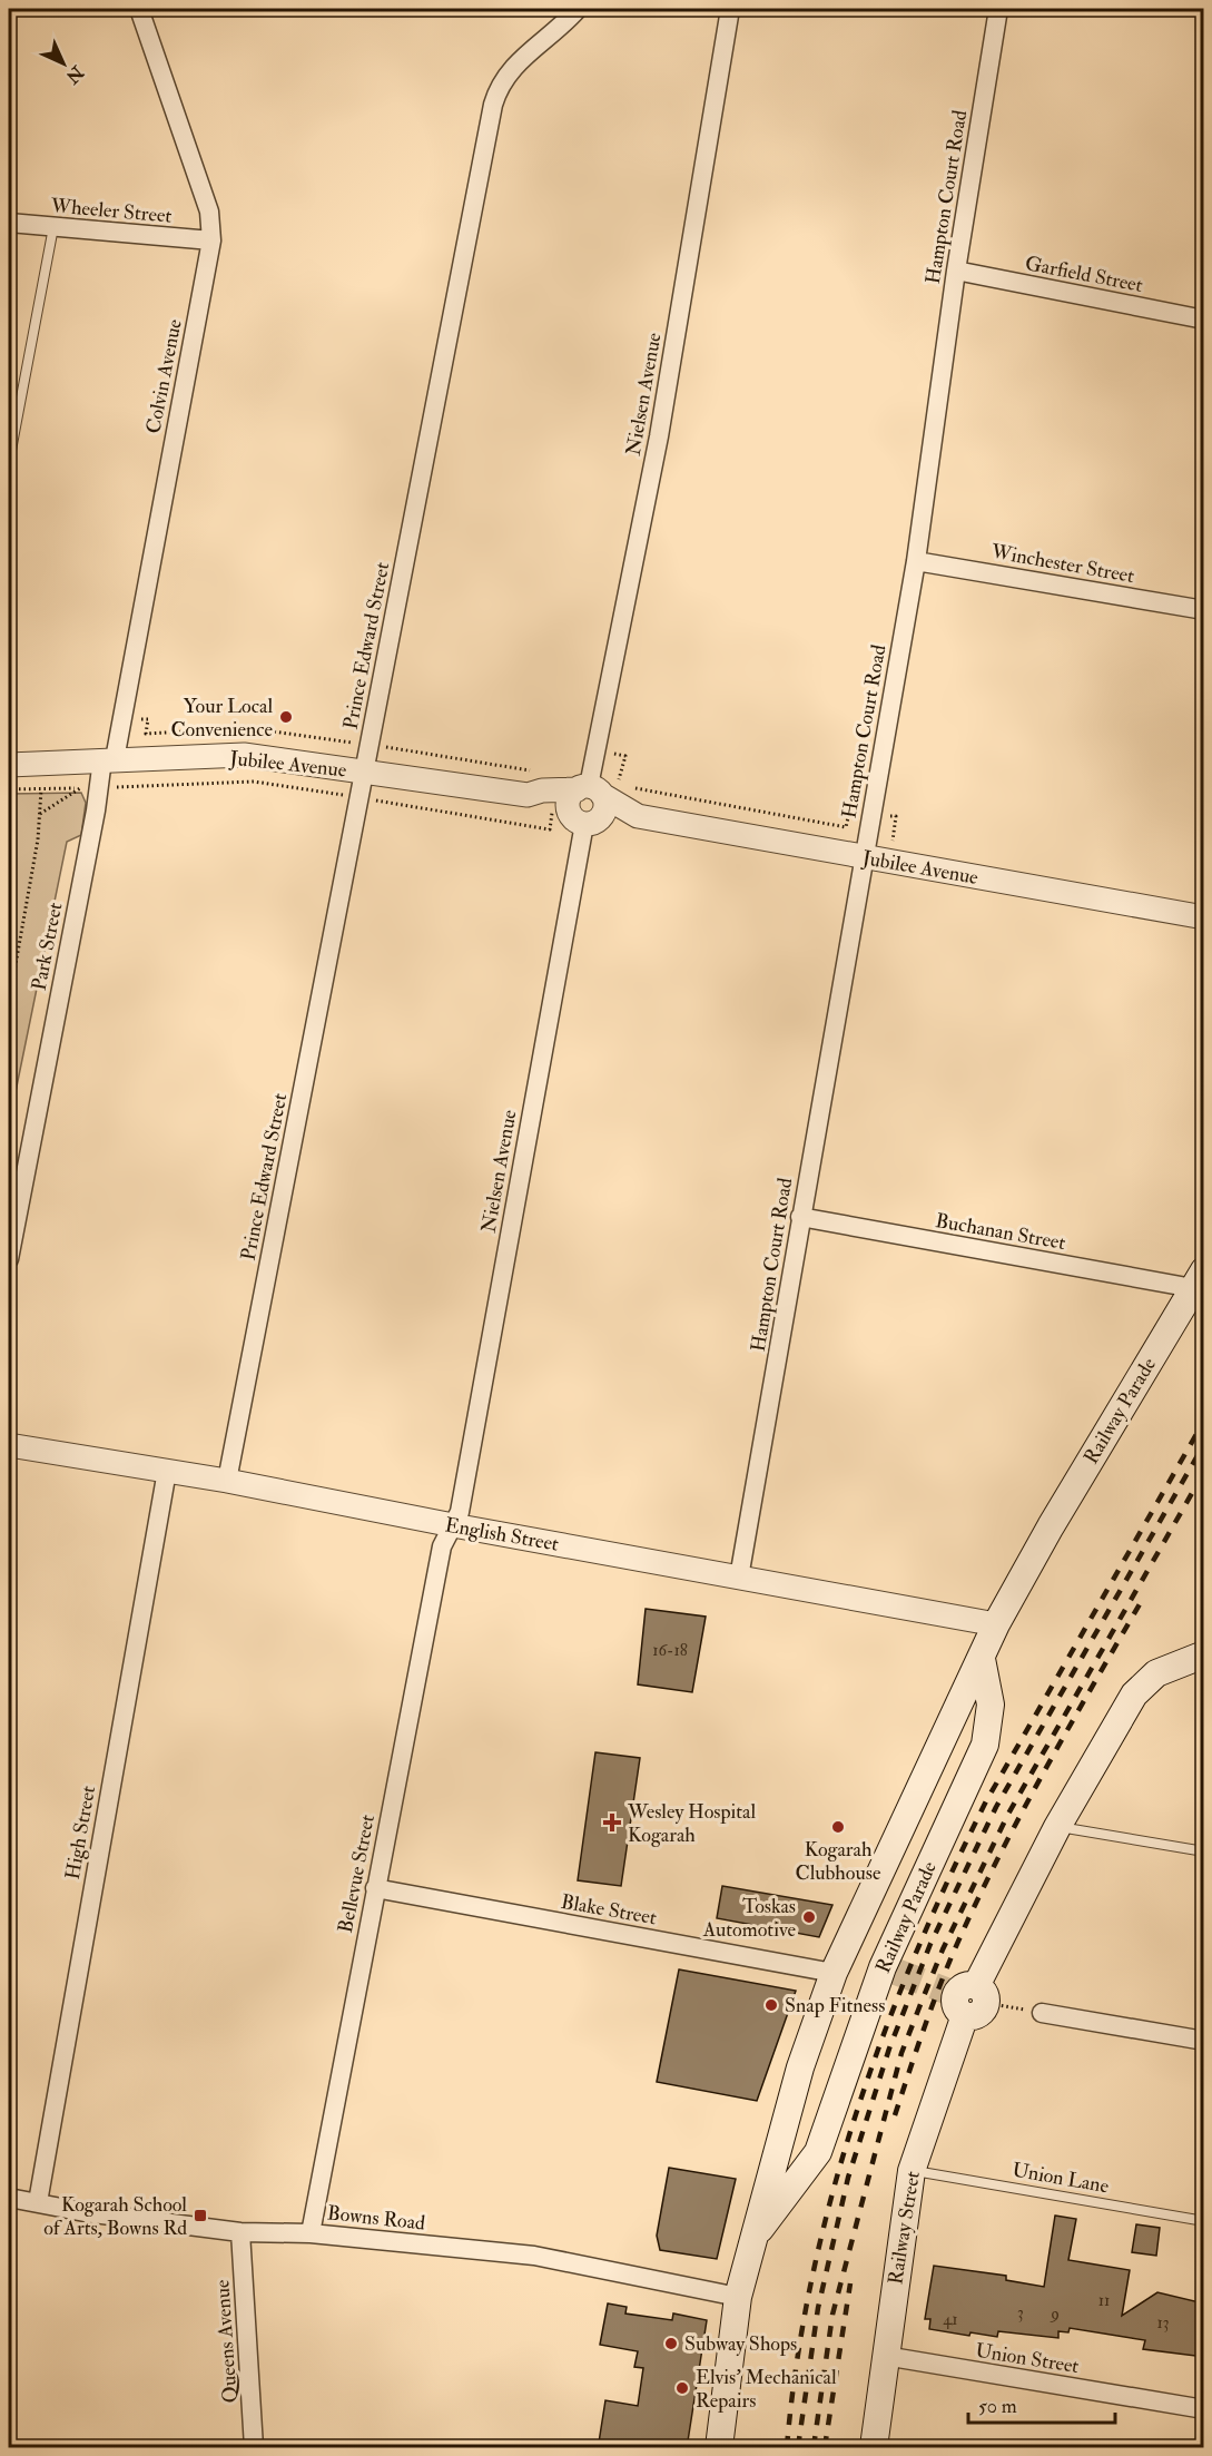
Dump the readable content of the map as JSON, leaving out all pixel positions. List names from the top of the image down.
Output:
{
  "streets": {
    "main road": ["Railway Parade", "Railway Street"],
    "street": [
      "Hampton Court Road",
      "Wheeler Street",
      "Garfield Street",
      "Colvin Avenue",
      "Nielsen Avenue",
      "Winchester Street",
      "Prince Edward Street",
      "Jubilee Avenue",
      "Park Street",
      "Buchanan Street",
      "English Street",
      "High Street",
      "Bellevue Street",
      "Blake Street",
      "Bowns Road",
      "Queens Avenue",
      "Union Street"
    ],
    "lane": ["Union Lane"]
  },
  "crossings": [
    ["Hampton Court Road", "Garfield Street"],
    ["Hampton Court Road", "Winchester Street"],
    ["Hampton Court Road", "Jubilee Avenue"],
    ["Hampton Court Road", "Buchanan Street"],
    ["Hampton Court Road", "English Street"],
    ["Wheeler Street", "Colvin Avenue"],
    ["Colvin Avenue", "Jubilee Avenue"],
    ["Colvin Avenue", "Park Street"],
    ["Nielsen Avenue", "Jubilee Avenue"],
    ["Nielsen Avenue", "English Street"],
    ["Nielsen Avenue", "Bellevue Street"],
    ["Prince Edward Street", "Jubilee Avenue"],
    ["Prince Edward Street", "English Street"],
    ["Jubilee Avenue", "Park Street"],
    ["Buchanan Street", "Railway Parade"],
    ["Railway Parade", "English Street"],
    ["Railway Parade", "Blake Street"],
    ["Railway Parade", "Bowns Road"],
    ["English Street", "High Street"],
    ["English Street", "Bellevue Street"],
    ["High Street", "Bowns Road"],
    ["Bellevue Street", "Blake Street"],
    ["Bellevue Street", "Bowns Road"],
    ["Union Lane", "Railway Street"],
    ["Bowns Road", "Queens Avenue"],
    ["Railway Street", "Union Street"]
  ],
  "places": {
    "other": [
      "Your Local Convenience",
      "Kogarah Clubhouse",
      "Toskas Automotive",
      "Snap Fitness",
      "Subway Shops",
      "Elvis' Mechanical Repairs"
    ],
    "health": ["Wesley Hospital Kogarah"],
    "transit": ["Kogarah School of Arts, Bowns Rd"]
  },
  "house_numbers": [
    "16-18",
    "11",
    "3",
    "9",
    "41",
    "13"
  ],
  "scale_bar": "50 m",
  "north": "bottom right"
}
